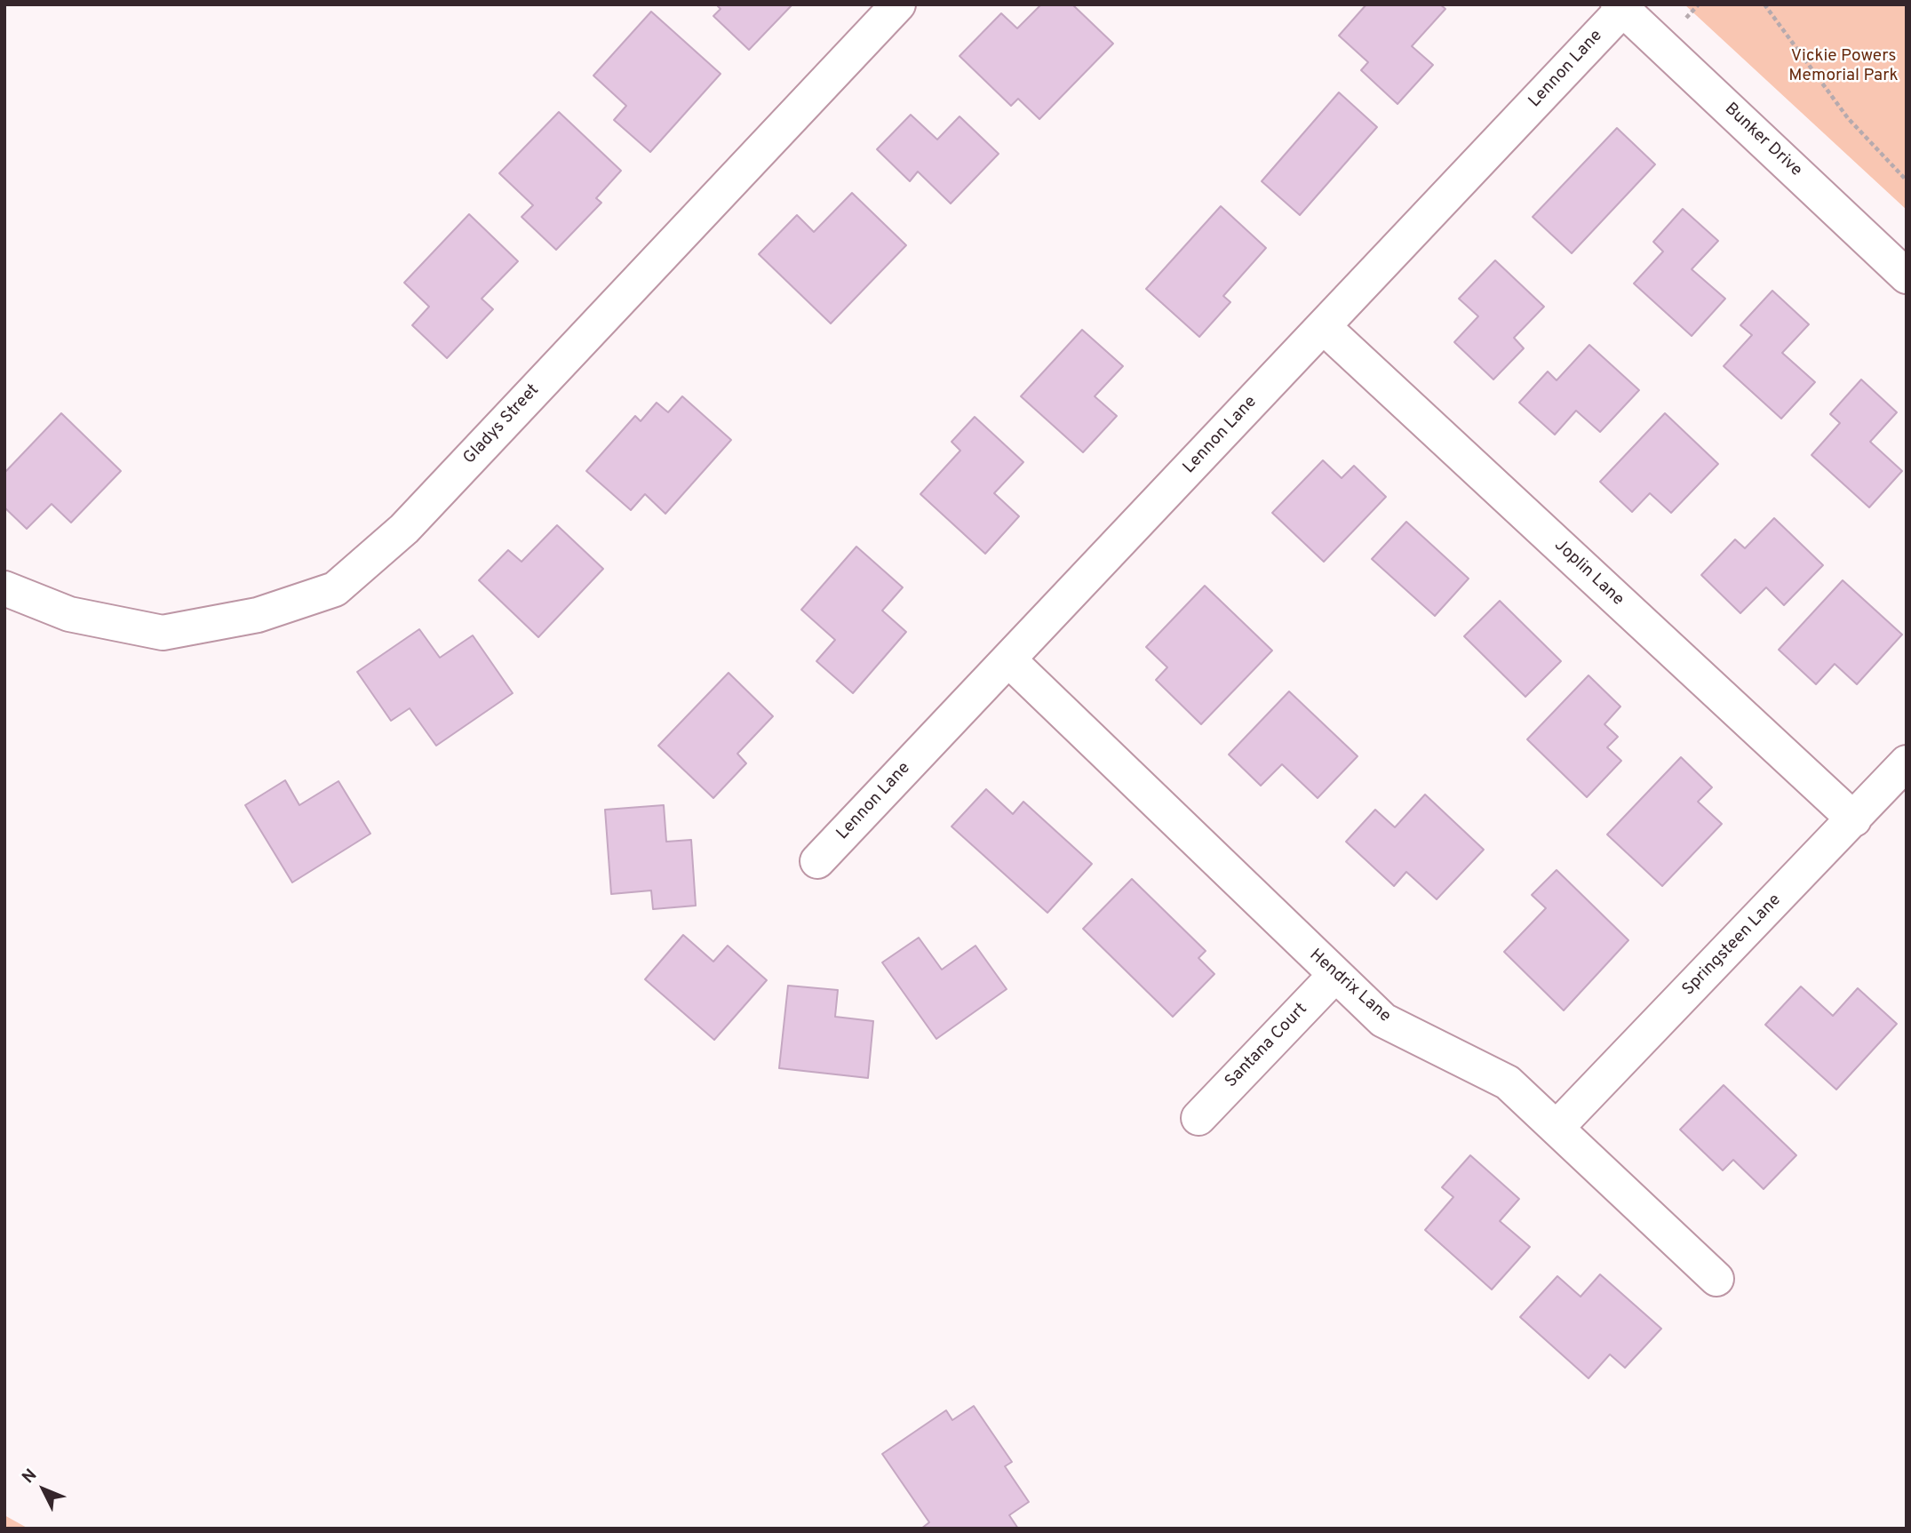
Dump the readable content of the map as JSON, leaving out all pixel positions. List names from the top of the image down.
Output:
{
  "streets": {
    "street": [
      "Lennon Lane",
      "Bunker Drive",
      "Gladys Street",
      "Joplin Lane",
      "Springsteen Lane",
      "Hendrix Lane",
      "Santana Court"
    ]
  },
  "crossings": [
    ["Lennon Lane", "Bunker Drive"],
    ["Lennon Lane", "Joplin Lane"],
    ["Lennon Lane", "Hendrix Lane"],
    ["Joplin Lane", "Springsteen Lane"],
    ["Springsteen Lane", "Hendrix Lane"],
    ["Hendrix Lane", "Santana Court"]
  ],
  "parks": ["Vickie Powers Memorial Park"],
  "north": "top left"
}
